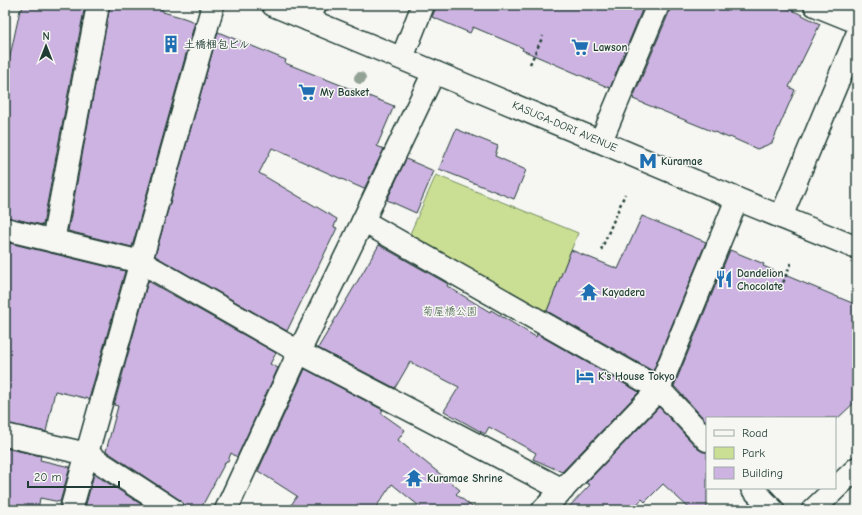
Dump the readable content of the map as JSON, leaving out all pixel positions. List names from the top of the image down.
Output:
{
  "streets": {
    "main road": ["KASUGA-DORI AVENUE"]
  },
  "parks": ["菊屋橋公園"],
  "places": {
    "building": ["土橋梱包ビル"],
    "supermarket": ["Lawson", "My Basket"],
    "metro station": ["Kuramae"],
    "restaurant": ["Dandelion Chocolate"],
    "temple": ["Kayadera", "Kuramae Shrine"],
    "hotel": ["K's House Tokyo"]
  },
  "legend": ["Road", "Park", "Building"],
  "scale_bar": "20 m",
  "north": "top"
}
